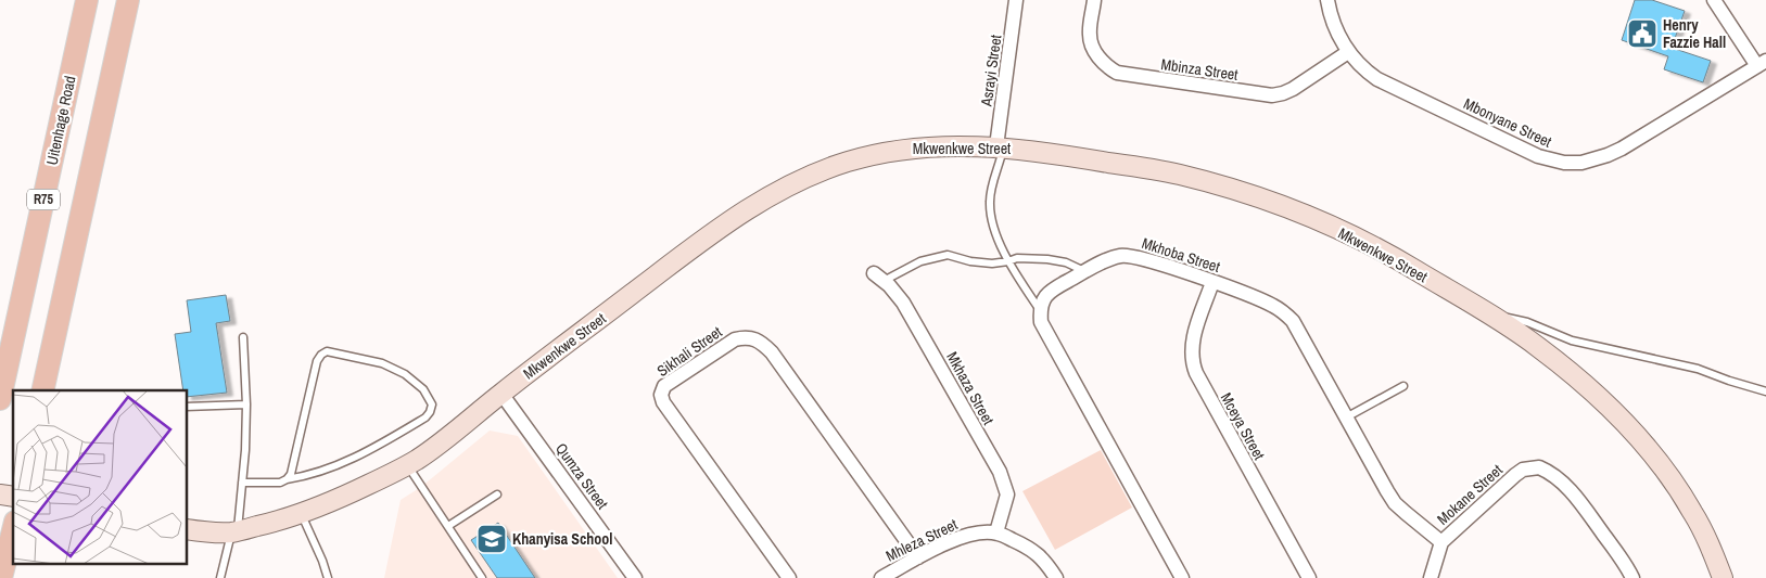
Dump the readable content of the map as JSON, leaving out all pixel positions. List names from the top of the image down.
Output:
{
  "streets": {
    "main road": ["Uitenhage Road", "R75"],
    "street": [
      "Mbinza Street",
      "Asrayi Street",
      "Mbonyane Street",
      "Mkwenkwe Street",
      "Mkhoba Street",
      "Sikhali Street",
      "Mkhaza Street",
      "Mceya Street",
      "Qumza Street",
      "Mokane Street",
      "Mhleza Street"
    ]
  },
  "crossings": [
    ["Mbinza Street", "Mbonyane Street"],
    ["Asrayi Street", "Mkwenkwe Street"],
    ["Mkwenkwe Street", "Qumza Street"],
    ["Mkhoba Street", "Mceya Street"],
    ["Mkhoba Street", "Mokane Street"],
    ["Sikhali Street", "Mhleza Street"],
    ["Mkhaza Street", "Mhleza Street"]
  ],
  "places": {
    "public building": ["Henry Fazzie Hall"],
    "school or university": ["Khanyisa School"]
  }
}
